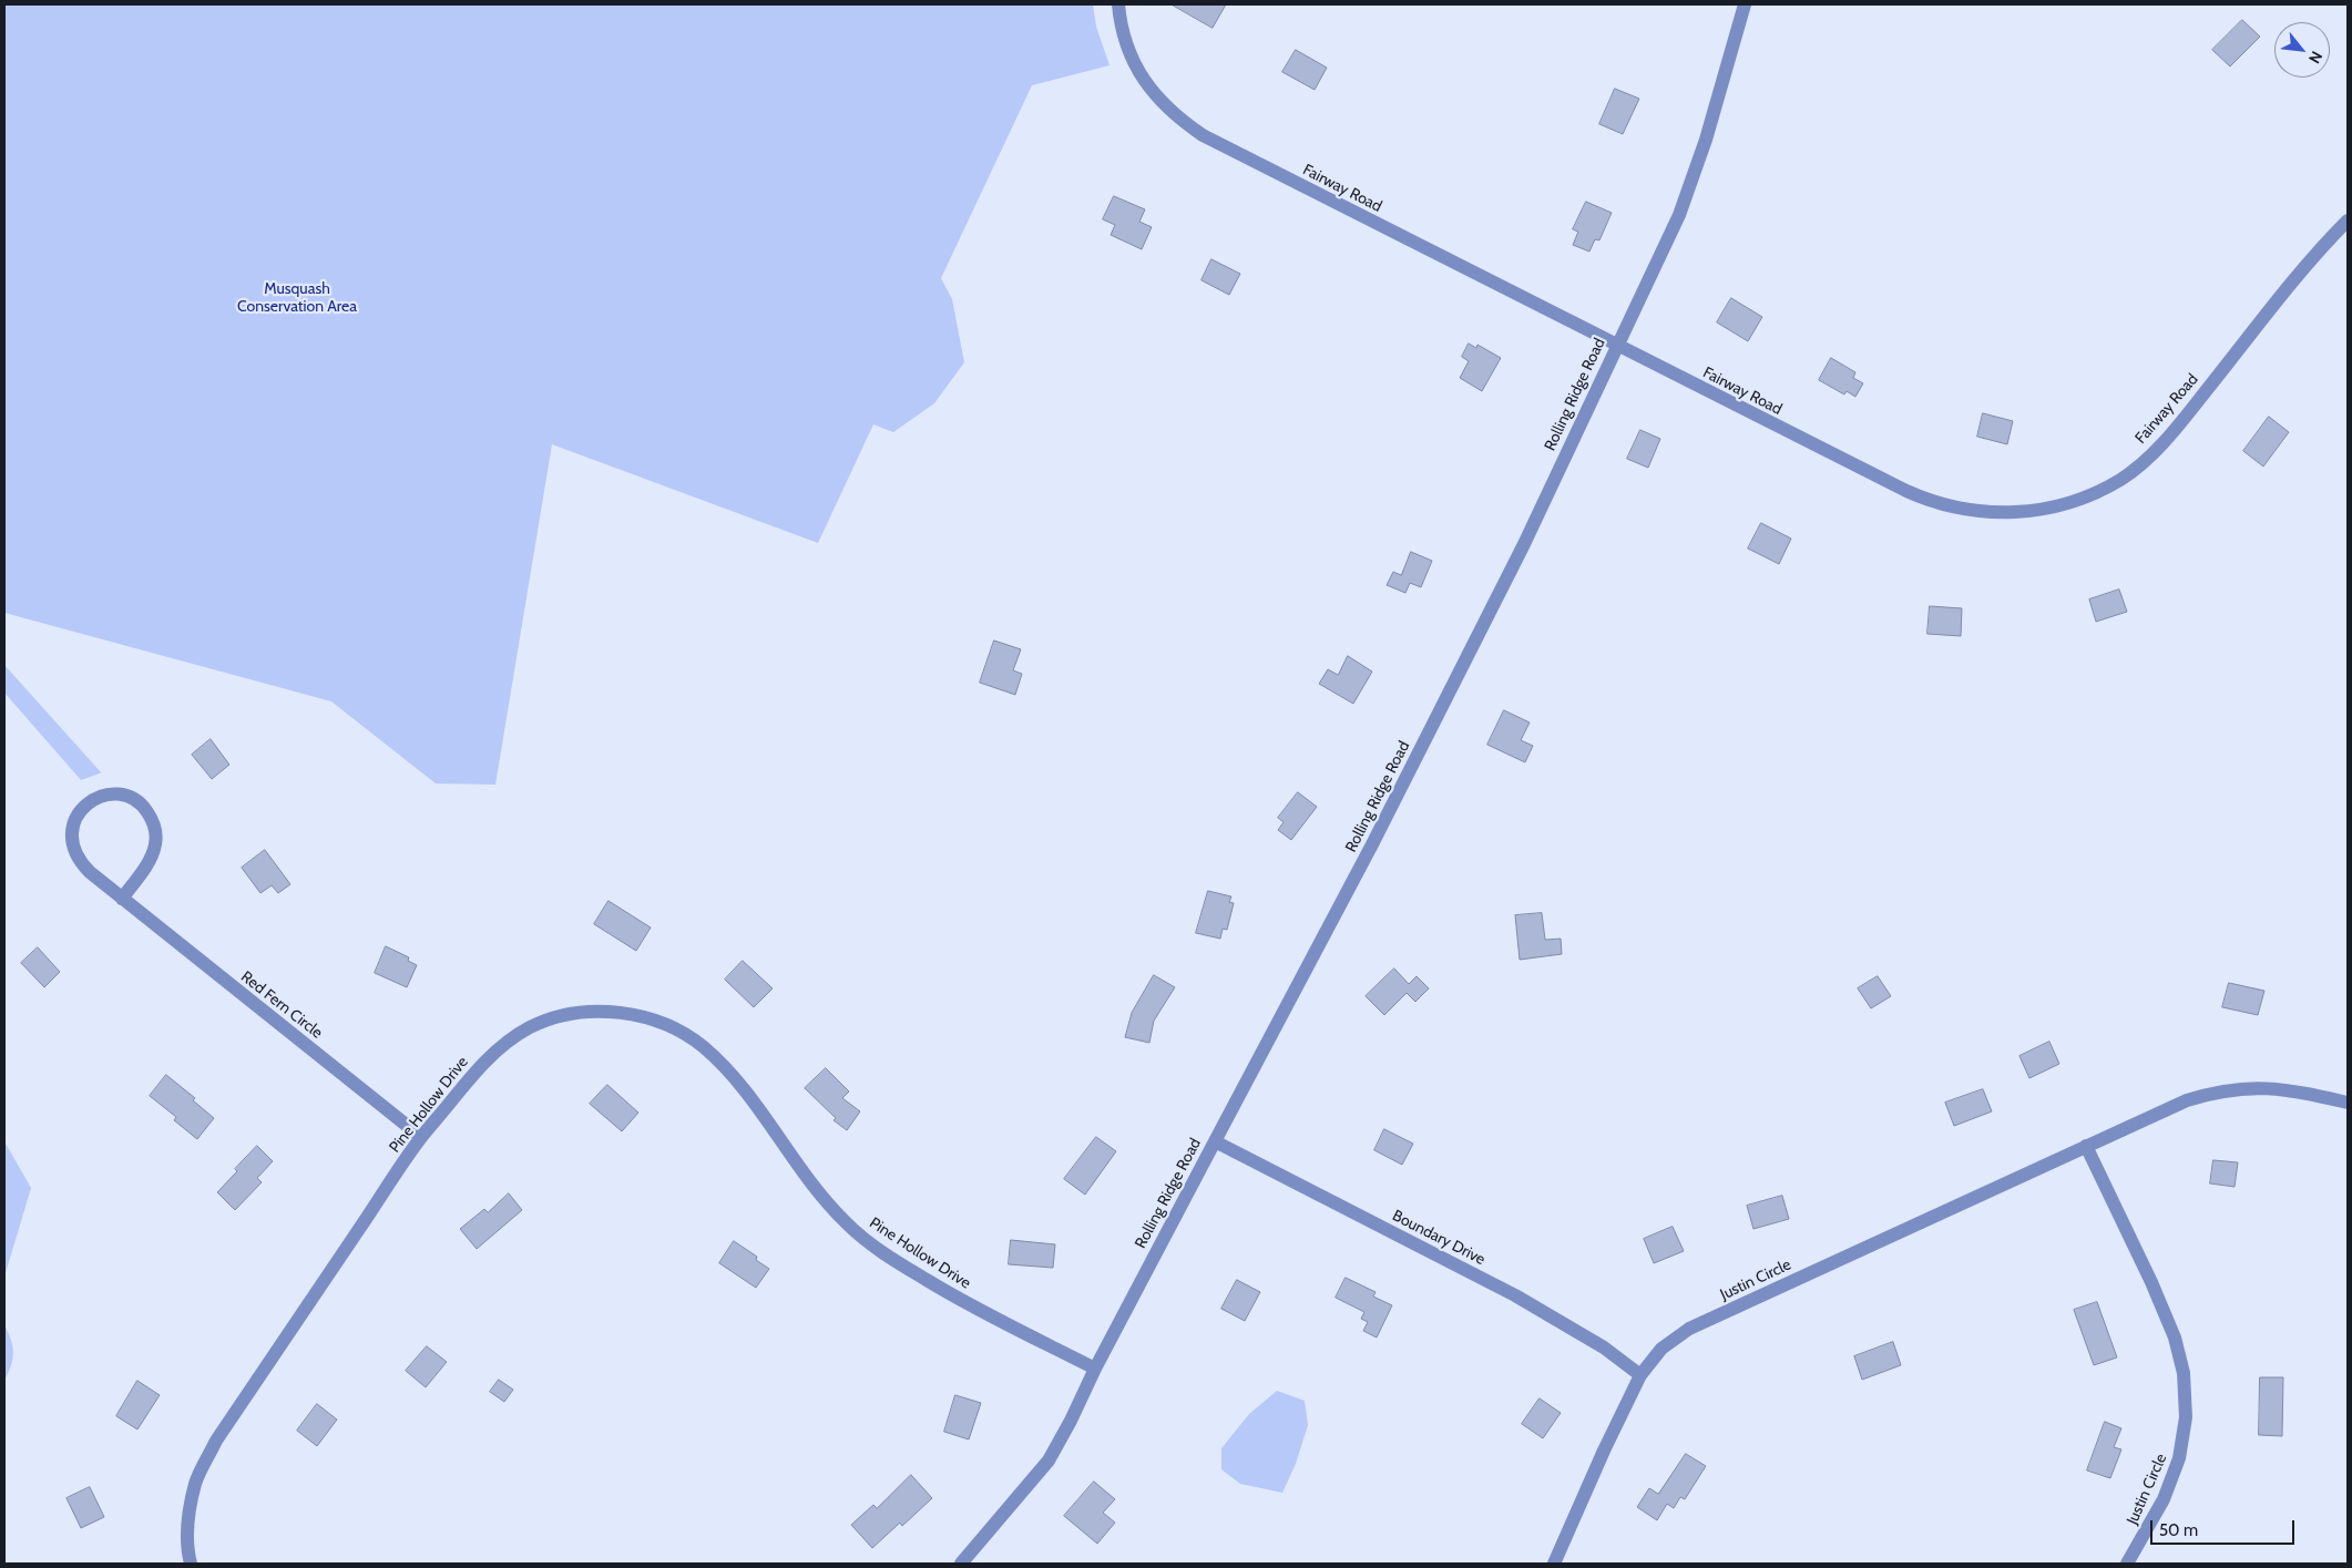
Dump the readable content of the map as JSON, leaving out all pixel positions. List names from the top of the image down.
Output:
{
  "streets": {
    "street": [
      "Fairway Road",
      "Rolling Ridge Road",
      "Red Fern Circle",
      "Pine Hollow Drive",
      "Boundary Drive",
      "Justin Circle"
    ]
  },
  "crossings": [
    ["Fairway Road", "Rolling Ridge Road"],
    ["Rolling Ridge Road", "Pine Hollow Drive"],
    ["Rolling Ridge Road", "Boundary Drive"],
    ["Red Fern Circle", "Pine Hollow Drive"],
    ["Boundary Drive", "Justin Circle"]
  ],
  "parks": ["Musquash Conservation Area"],
  "scale_bar": "50 m",
  "north": "bottom right"
}
